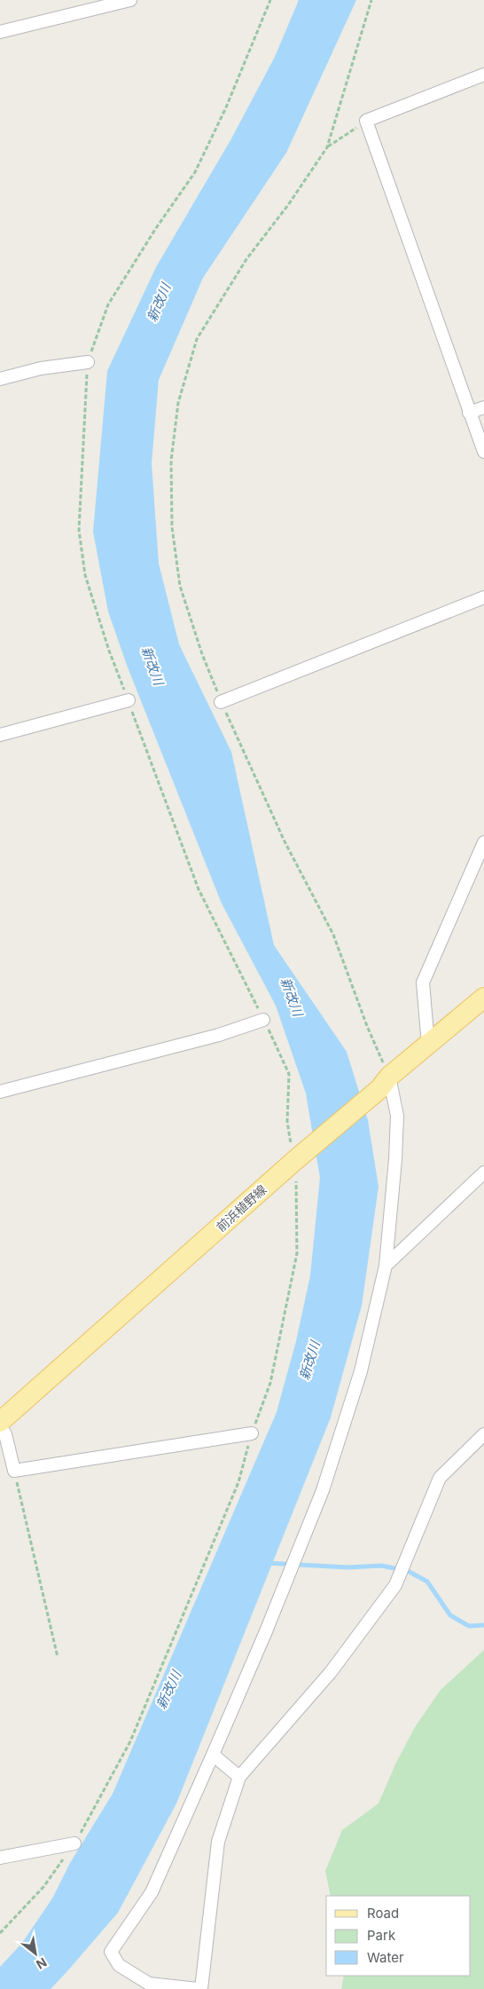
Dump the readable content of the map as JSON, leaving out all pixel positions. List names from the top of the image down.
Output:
{
  "streets": {
    "main road": ["前浜植野線"]
  },
  "water": ["新改川"],
  "legend": ["Road", "Park", "Water"],
  "north": "bottom right"
}
